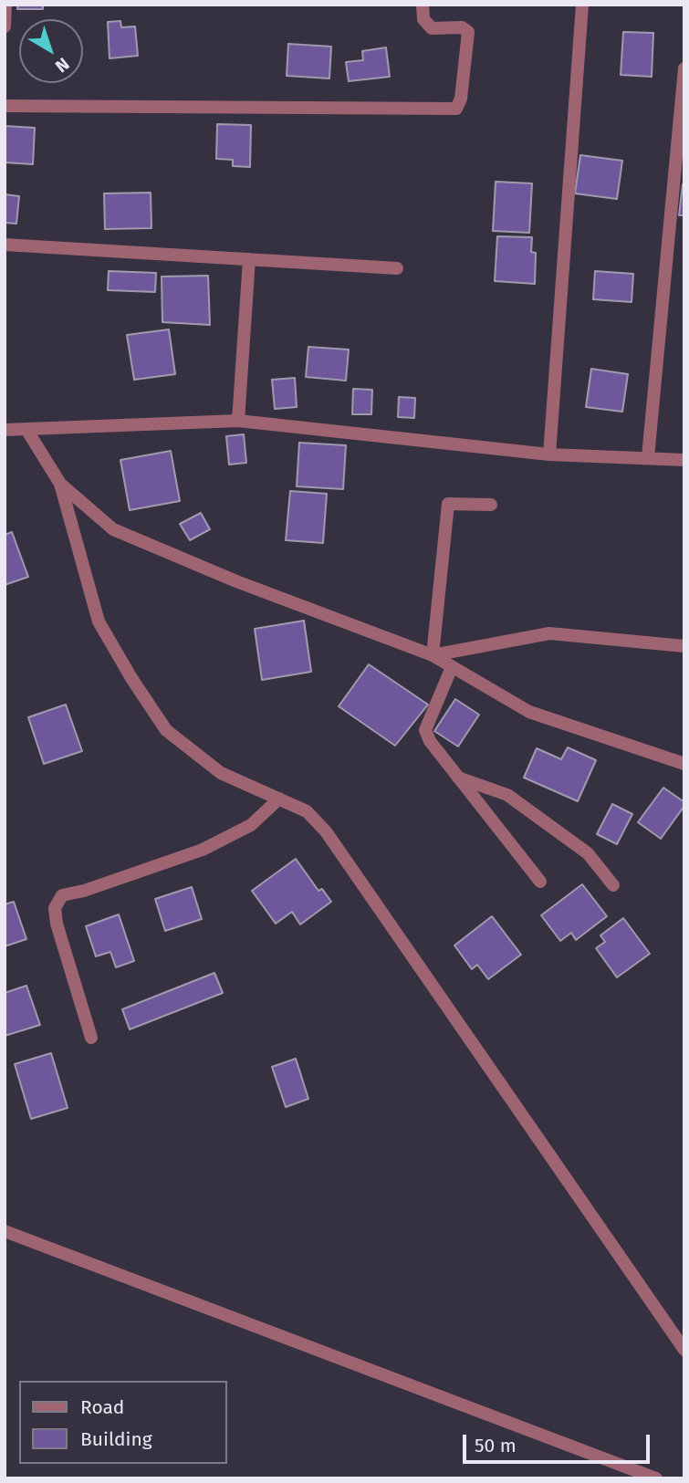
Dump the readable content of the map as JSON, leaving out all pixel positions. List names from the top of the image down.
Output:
{
  "legend": ["Road", "Building"],
  "scale_bar": "50 m",
  "north": "bottom right"
}
